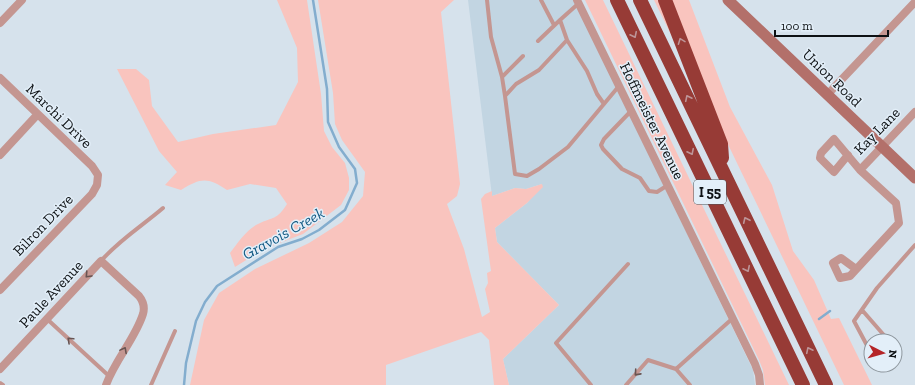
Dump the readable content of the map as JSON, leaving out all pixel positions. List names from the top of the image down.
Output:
{
  "streets": {
    "highway": ["I 55"],
    "main road": ["Union Road"],
    "street": [
      "Marchi Drive",
      "Hoffmeister Avenue",
      "Kay Lane",
      "Bilron Drive",
      "Paule Avenue"
    ]
  },
  "crossings": [
    ["Union Road", "Kay Lane"],
    ["Marchi Drive", "Bilron Drive"]
  ],
  "water": ["Gravois Creek"],
  "scale_bar": "100 m",
  "north": "right"
}
